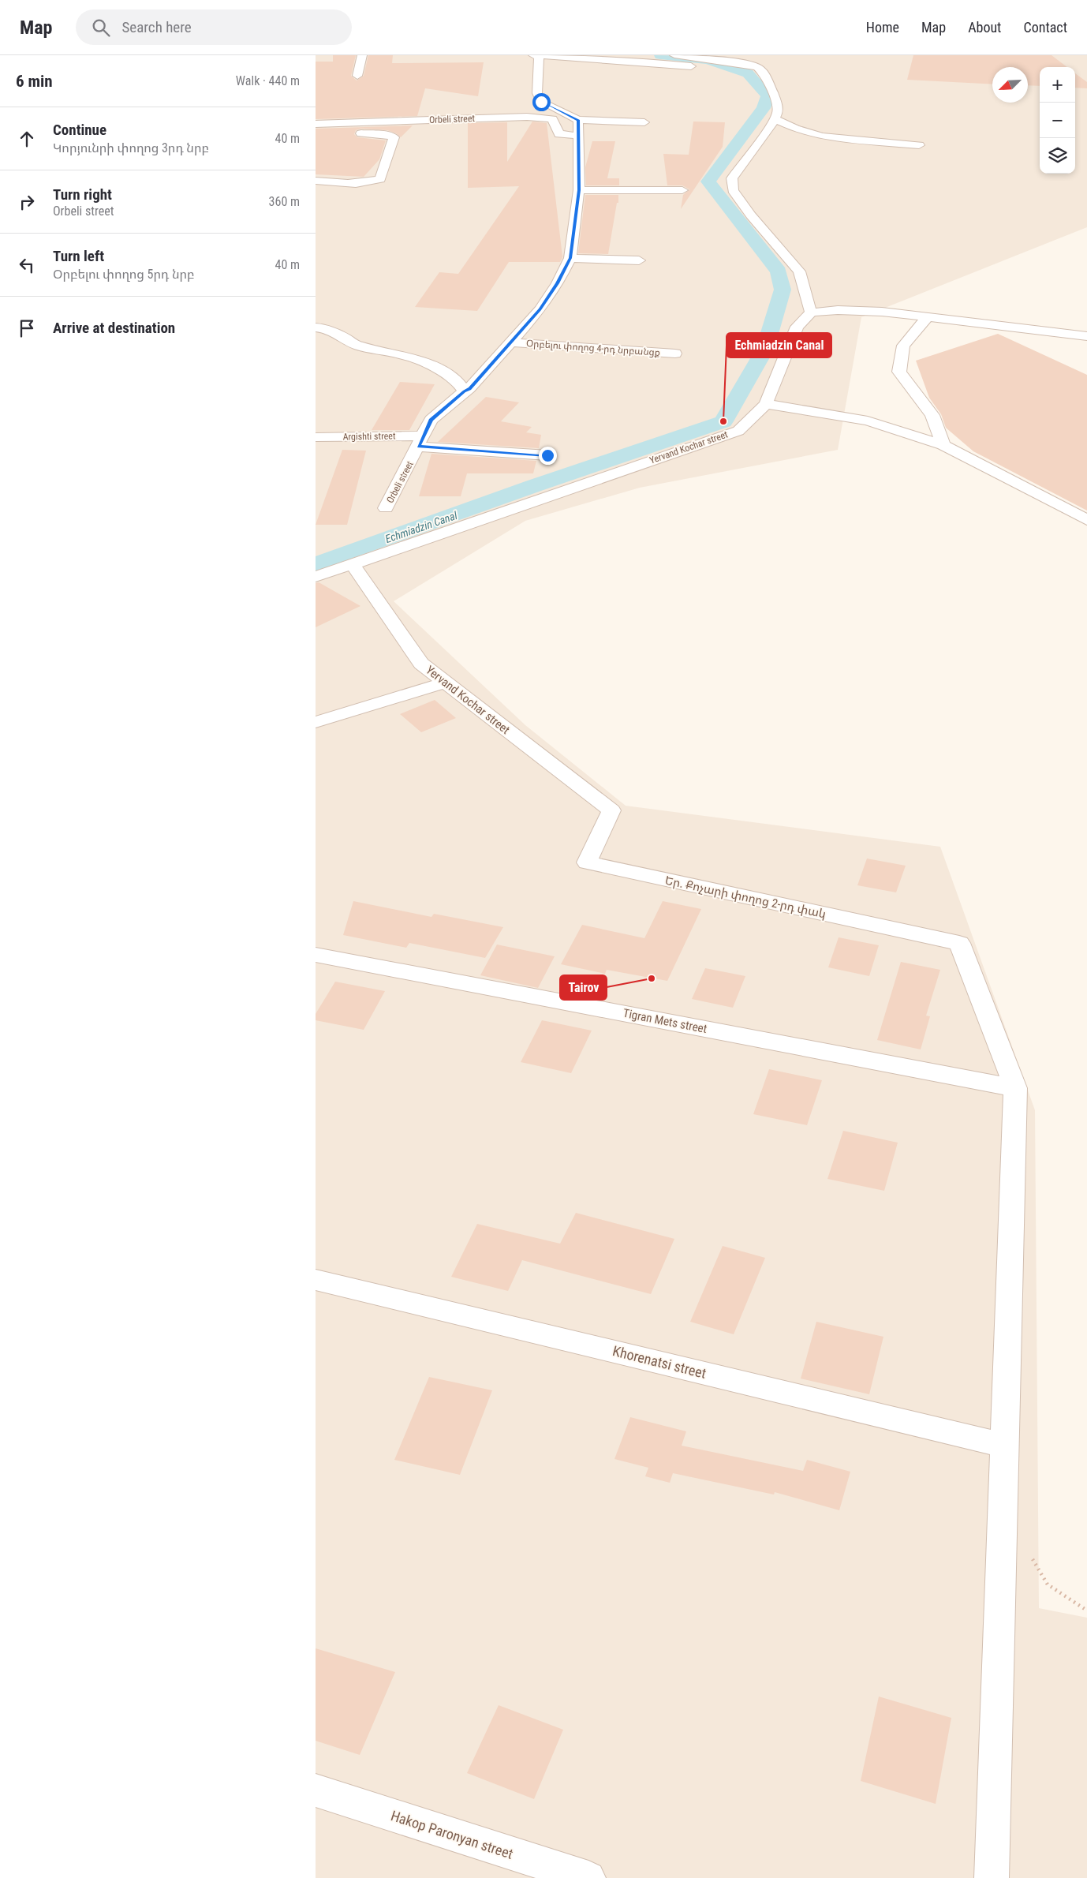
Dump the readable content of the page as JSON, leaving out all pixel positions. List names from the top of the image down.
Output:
{
  "streets": {
    "street": [
      "Orbeli street",
      "Օրբելու փողոց 4-րդ նրբանցք",
      "Argishti street",
      "Yervand Kochar street",
      "Եր. Քոչարի փողոց 2-րդ փակ",
      "Tigran Mets street",
      "Khorenatsi street",
      "Hakop Paronyan street"
    ]
  },
  "crossings": [
    ["Orbeli street", "Օրբելու փողոց 4-րդ նրբանցք"],
    ["Orbeli street", "Argishti street"],
    ["Yervand Kochar street", "Եր. Քոչարի փողոց 2-րդ փակ"],
    ["Եր. Քոչարի փողոց 2-րդ փակ", "Tigran Mets street"]
  ],
  "water": ["Echmiadzin Canal"],
  "places": ["Echmiadzin Canal", "Tairov"],
  "north": "bottom left",
  "page": {
    "header": "Map",
    "search": "Search here",
    "nav": [
      "Home",
      "Map",
      "About",
      "Contact"
    ],
    "heading": ["6 min", "Walk · 440 m"],
    "map_buttons": ["+", "−"],
    "list": [
      ["Continue", "Կորյունրի փողոց 3րդ նրբ", "40 m"],
      ["Turn right", "Orbeli street", "360 m"],
      ["Turn left", "Օրբելու փողոց 5րդ նրբ", "40 m"],
      "Arrive at destination"
    ]
  }
}
